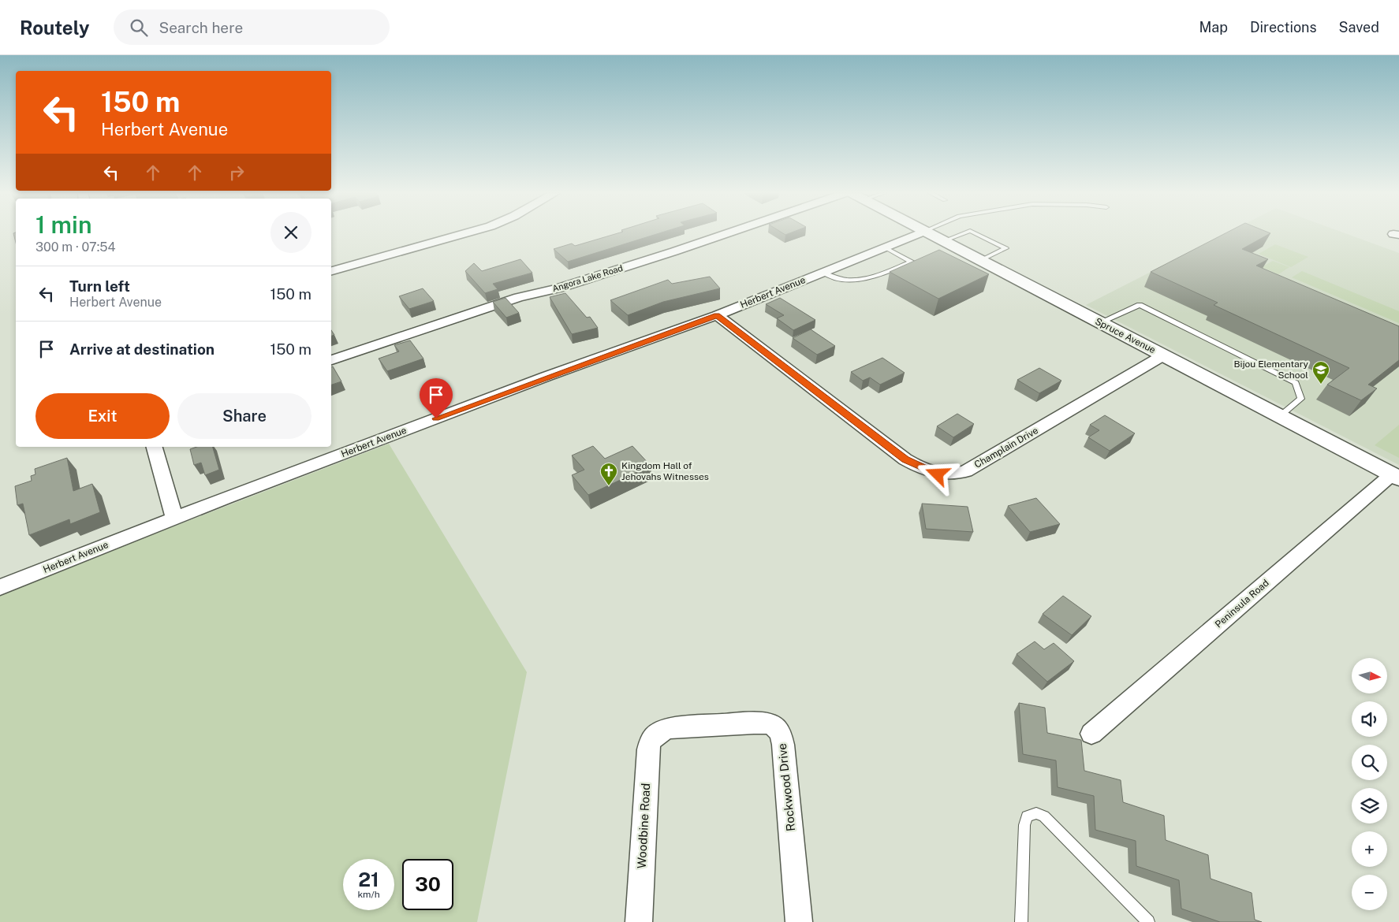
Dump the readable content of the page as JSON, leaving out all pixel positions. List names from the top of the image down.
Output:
{
  "streets": {
    "street": [
      "Angora Lake Road",
      "Herbert Avenue",
      "Spruce Avenue",
      "Champlain Drive",
      "Peninsula Road",
      "Rockwood Drive",
      "Woodbine Road"
    ]
  },
  "crossings": [
    ["Herbert Avenue", "Champlain Drive"],
    ["Spruce Avenue", "Champlain Drive"],
    ["Spruce Avenue", "Peninsula Road"],
    ["Rockwood Drive", "Woodbine Road"]
  ],
  "places": {
    "school or university": ["Bijou Elementary School"],
    "church": ["Kingdom Hall of Jehovahs Witnesses"]
  },
  "north": "right",
  "page": {
    "header": "Routely",
    "search": "Search here",
    "nav": ["Map", "Directions", "Saved"],
    "turn": ["150 m", "Herbert Avenue"],
    "heading": ["1 min", "300 m · 07:54"],
    "list": [
      {
        "name": "Turn left",
        "note": "Herbert Avenue",
        "value": "150 m"
      },
      {
        "name": "Arrive at destination",
        "value": "150 m"
      }
    ],
    "buttons": ["Exit", "Share"],
    "map_buttons": ["+", "−"],
    "speed": "21 km/h",
    "limit": "30"
  }
}
